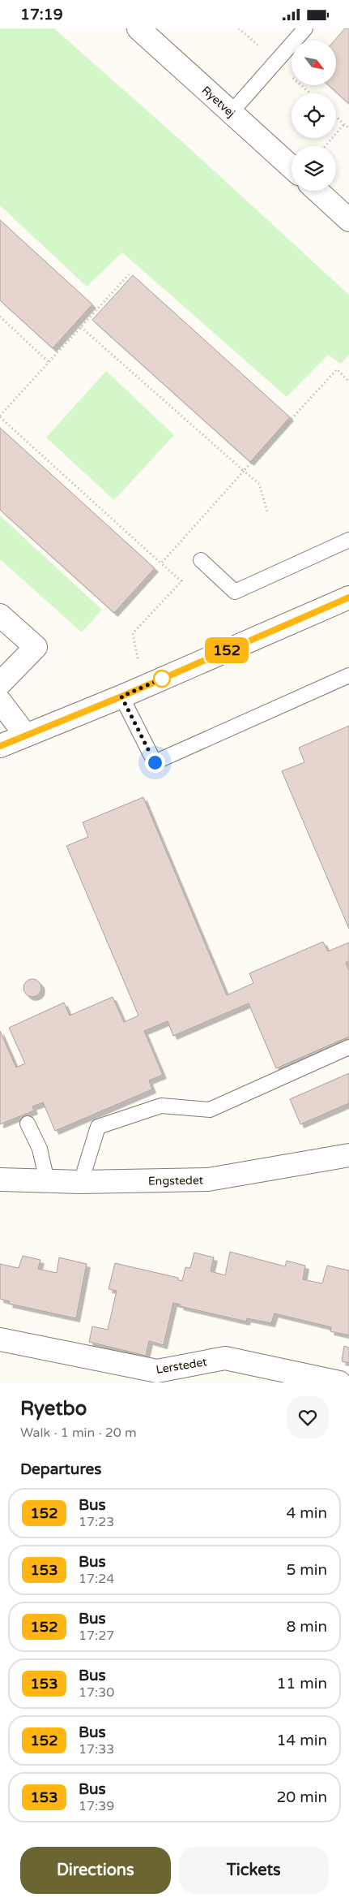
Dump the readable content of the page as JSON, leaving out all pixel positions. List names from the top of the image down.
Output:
{
  "streets": {
    "street": ["Ryetvej", "Engstedet", "Lerstedet"]
  },
  "lines": ["bus line 152"],
  "north": "bottom right",
  "page": {
    "status": "17:19",
    "on_map": "152",
    "heading": [
      ["Ryetbo", "Walk · 1 min · 20 m"],
      "Departures"
    ],
    "list": [
      {
        "mark": "152",
        "name": "Bus",
        "note": "17:23",
        "value": "4 min"
      },
      {
        "mark": "153",
        "name": "Bus",
        "note": "17:24",
        "value": "5 min"
      },
      {
        "mark": "152",
        "name": "Bus",
        "note": "17:27",
        "value": "8 min"
      },
      {
        "mark": "153",
        "name": "Bus",
        "note": "17:30",
        "value": "11 min"
      },
      {
        "mark": "152",
        "name": "Bus",
        "note": "17:33",
        "value": "14 min"
      },
      {
        "mark": "153",
        "name": "Bus",
        "note": "17:39",
        "value": "20 min"
      }
    ],
    "buttons": ["Directions", "Tickets"]
  }
}
